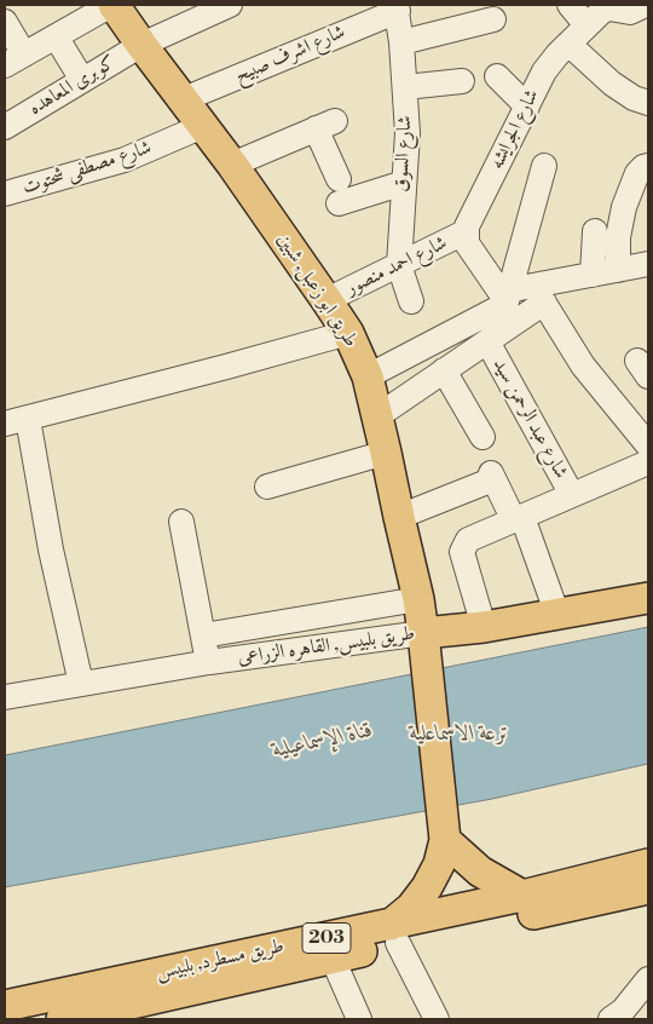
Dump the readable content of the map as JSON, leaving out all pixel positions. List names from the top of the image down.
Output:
{
  "streets": {
    "main road": [
      "طريق ابو زعبل, شبين",
      "طريق بلبيس, القاهره الزراعى",
      "203",
      "طريق مسطرد, بلبيس"
    ],
    "street": [
      "شارع اشرف صبيح",
      "كوبرى المعاهده",
      "شارع الجرايشه",
      "شارع السوق",
      "شارع مصطفى شحتوت",
      "شارع احمد منصور",
      "شارع عبد الرحمن سيد"
    ]
  },
  "crossings": [
    ["شارع اشرف صبيح", "شارع السوق"],
    ["شارع اشرف صبيح", "طريق ابو زعبل, شبين"],
    ["كوبرى المعاهده", "طريق ابو زعبل, شبين"],
    ["شارع الجرايشه", "شارع احمد منصور"],
    ["شارع السوق", "شارع احمد منصور"],
    ["شارع مصطفى شحتوت", "طريق ابو زعبل, شبين"],
    ["شارع احمد منصور", "طريق ابو زعبل, شبين"],
    ["طريق ابو زعبل, شبين", "طريق بلبيس, القاهره الزراعى"]
  ],
  "water": ["ترعة الاسماعلية", "قناة الإسماعيلية"]
}
